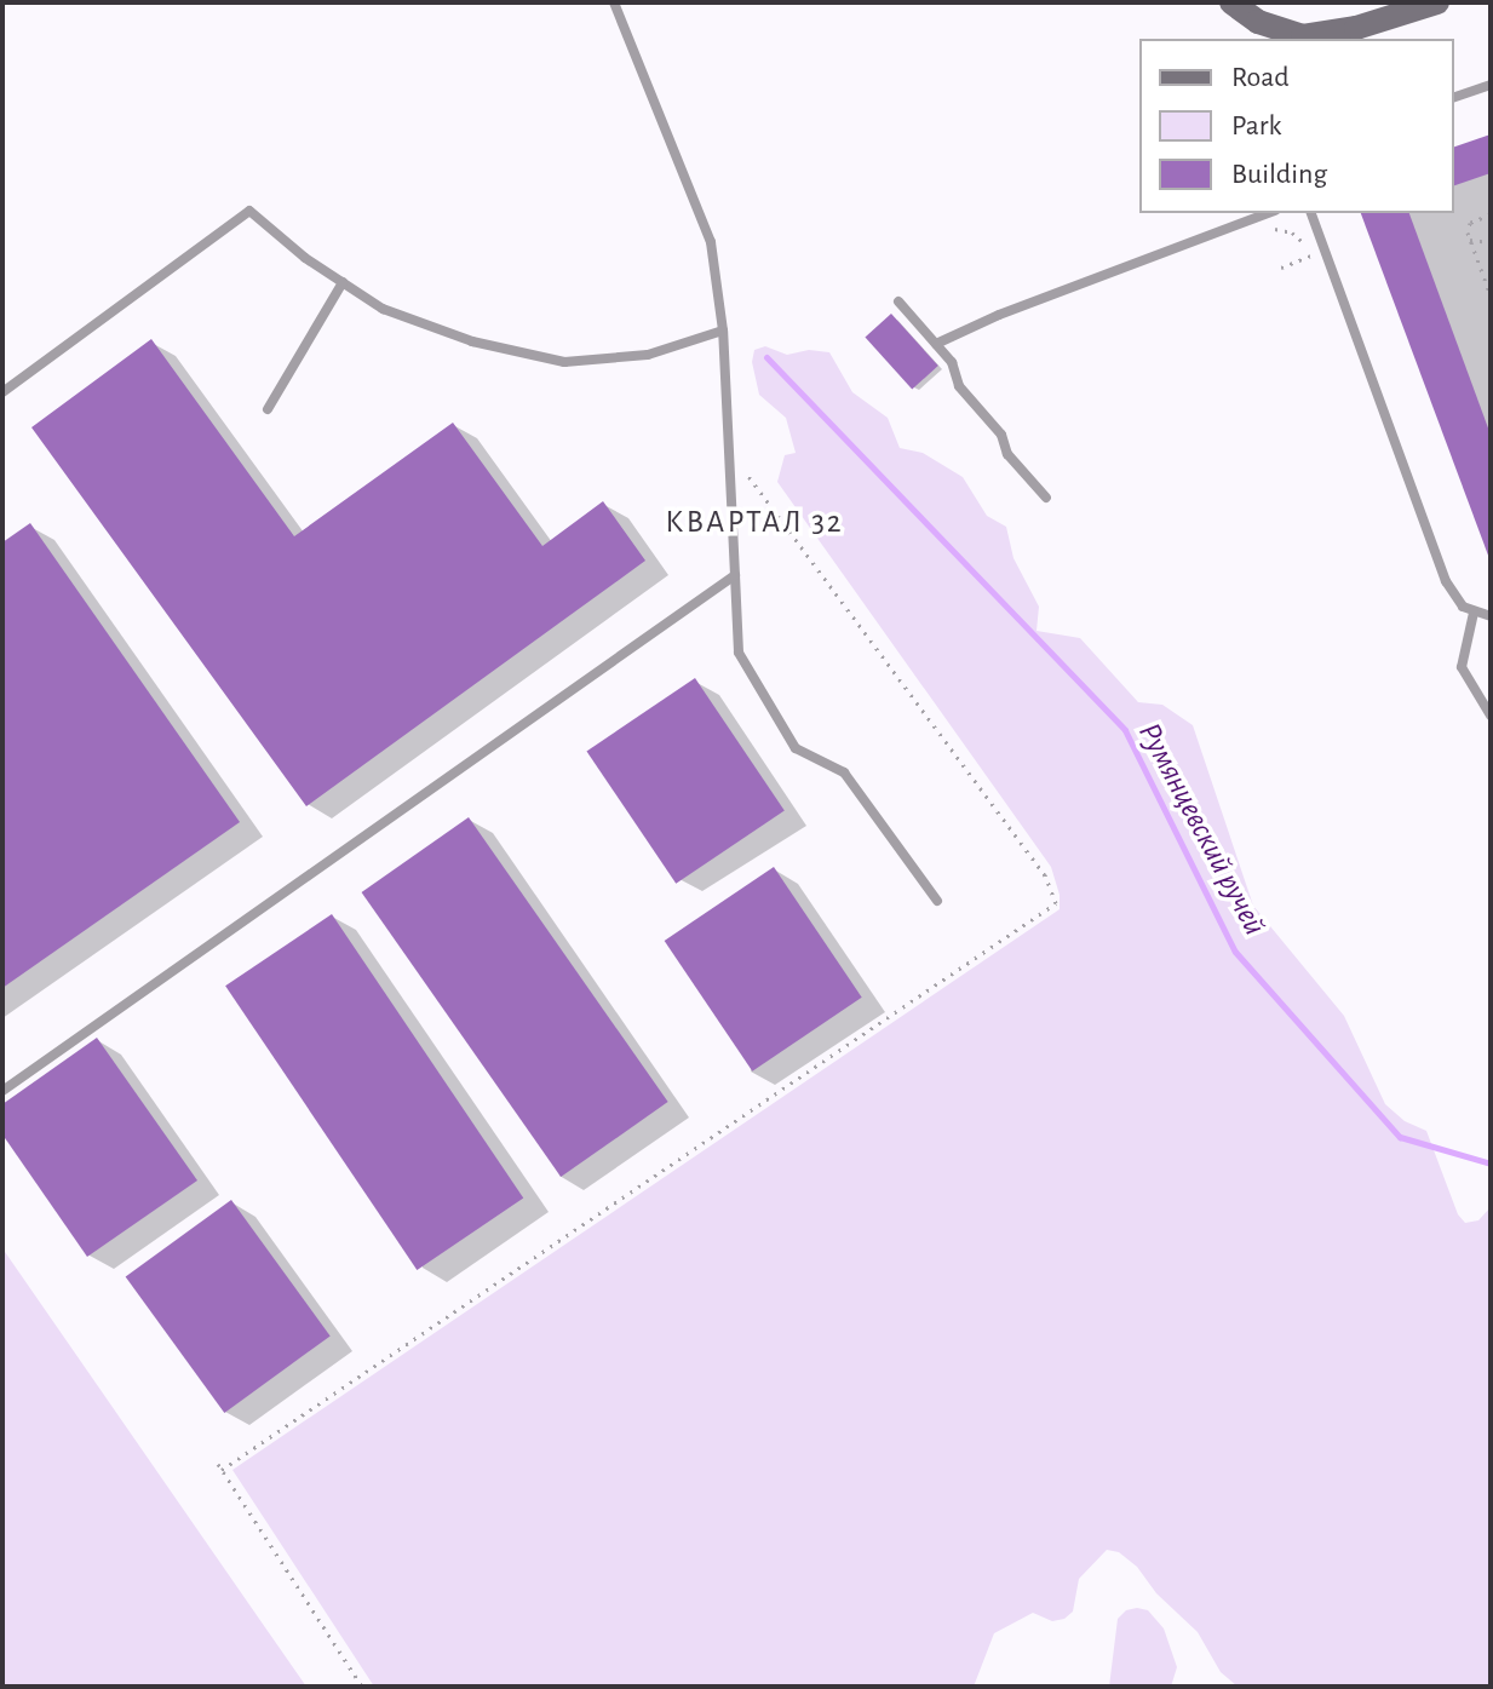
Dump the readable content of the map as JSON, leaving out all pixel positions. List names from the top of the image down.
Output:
{
  "districts": ["КВАРТАЛ 32"],
  "water": ["Румянцевский ручей"],
  "legend": ["Road", "Park", "Building"]
}
